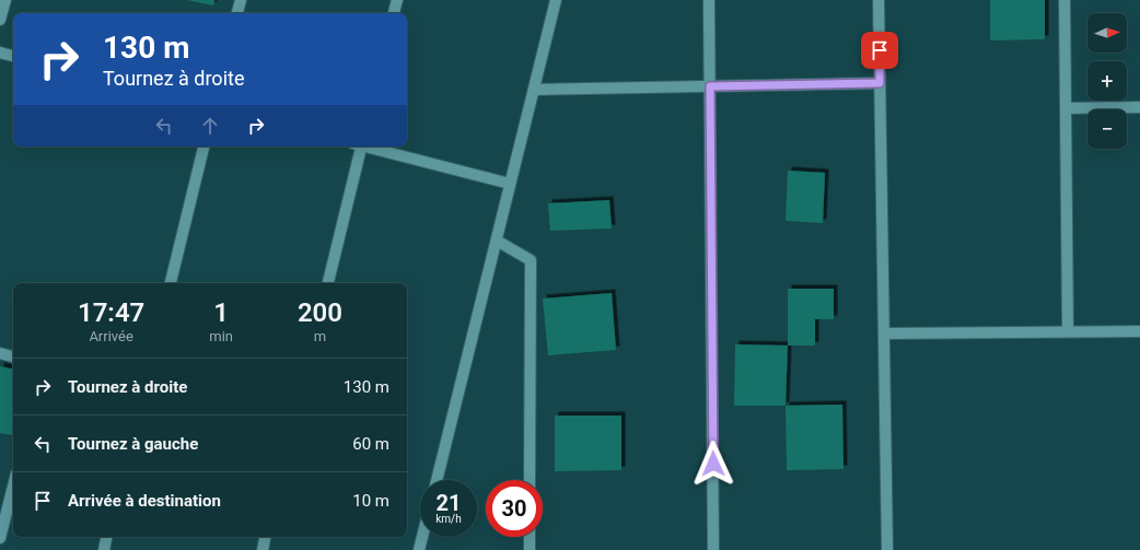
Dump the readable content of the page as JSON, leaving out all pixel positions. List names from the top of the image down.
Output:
{
  "north": "right",
  "page": {
    "map_buttons": ["+", "−"],
    "turn": ["130 m", "Tournez à droite"],
    "eta": [
      "17:47",
      "Arrivée",
      "1",
      "min",
      "200",
      "m"
    ],
    "list": [
      {
        "name": "Tournez à droite",
        "value": "130 m"
      },
      {
        "name": "Tournez à gauche",
        "value": "60 m"
      },
      {
        "name": "Arrivée à destination",
        "value": "10 m"
      }
    ],
    "speed": "21 km/h",
    "limit": "30"
  }
}
